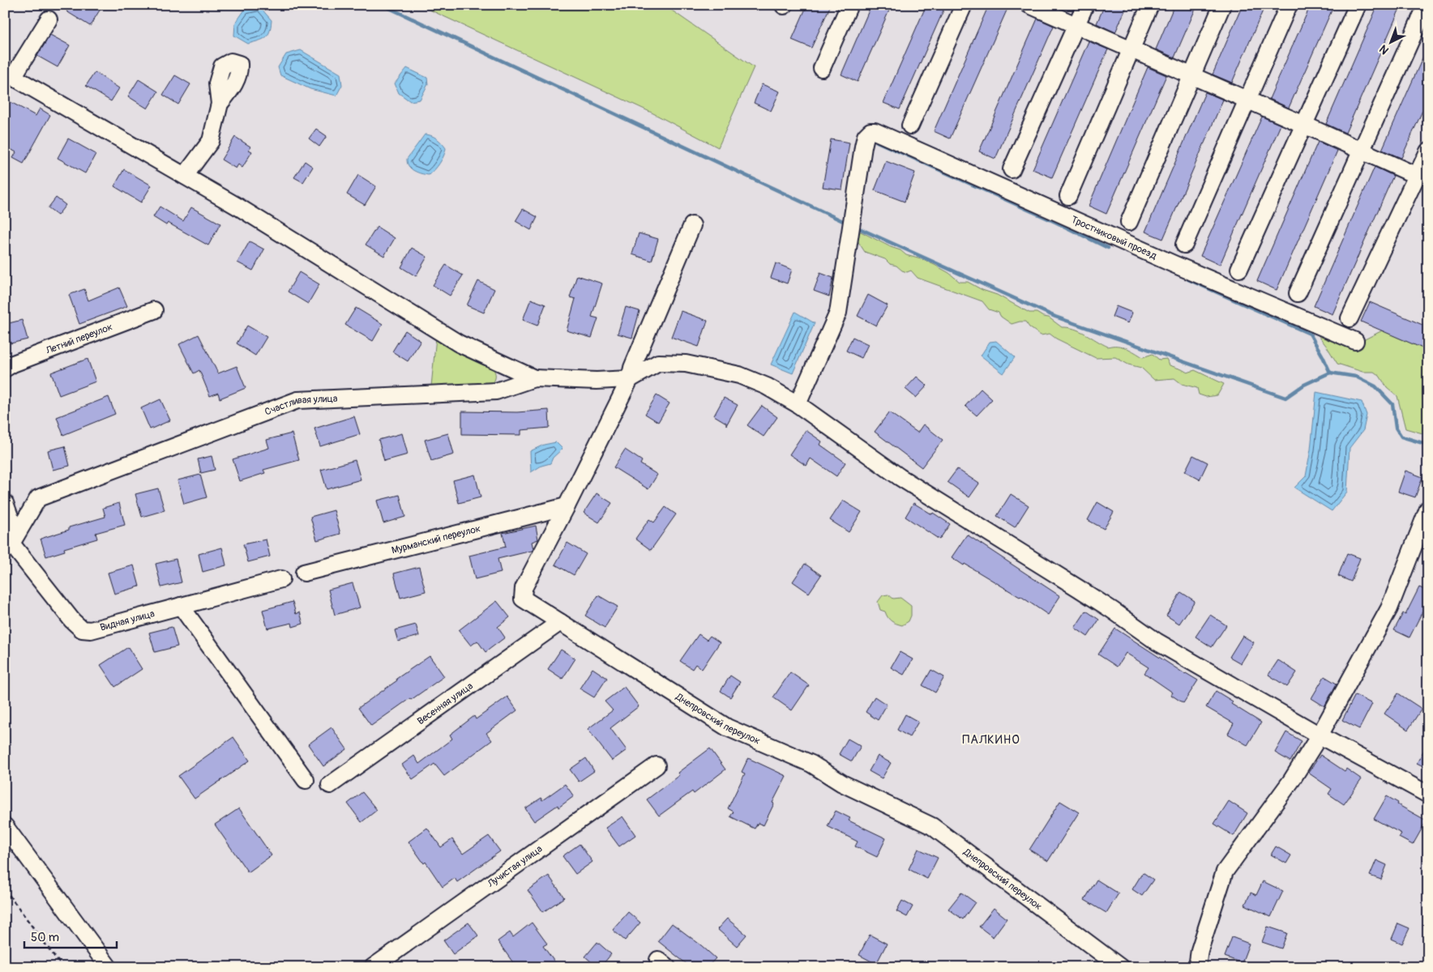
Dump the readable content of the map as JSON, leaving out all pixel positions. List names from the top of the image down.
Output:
{
  "streets": {
    "street": [
      "Тростниковый проезд",
      "Летний переулок",
      "Счастливая улица",
      "Мурманский переулок",
      "Видная улица",
      "Весенняя улица",
      "Днепровский переулок",
      "Лучистая улица"
    ]
  },
  "crossings": [
    ["Счастливая улица", "Видная улица"],
    ["Счастливая улица", "Днепровский переулок"],
    ["Мурманский переулок", "Днепровский переулок"],
    ["Весенняя улица", "Днепровский переулок"]
  ],
  "districts": ["ПАЛКИНО"],
  "scale_bar": "50 m",
  "north": "bottom left"
}
